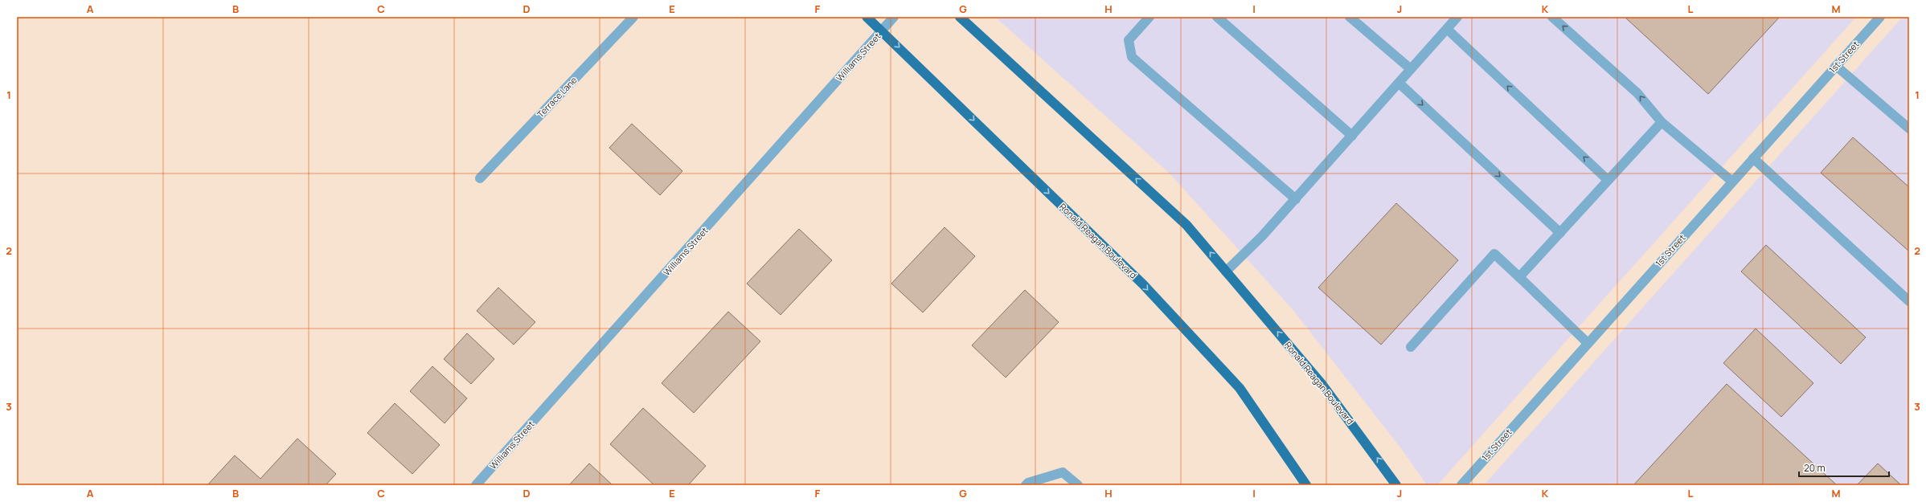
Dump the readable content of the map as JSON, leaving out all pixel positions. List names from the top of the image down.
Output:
{
  "streets": {
    "main road": ["Ronald Reagan Boulevard"],
    "street": ["Williams Street", "1st Street", "Terrace Lane"]
  },
  "crossings": [
    ["Williams Street", "Ronald Reagan Boulevard"]
  ],
  "scale_bar": "20 m",
  "grid": {
    "columns": [
      "A",
      "B",
      "C",
      "D",
      "E",
      "F",
      "G",
      "H",
      "I",
      "J",
      "K",
      "L",
      "M"
    ],
    "rows": ["1", "2", "3"]
  }
}
